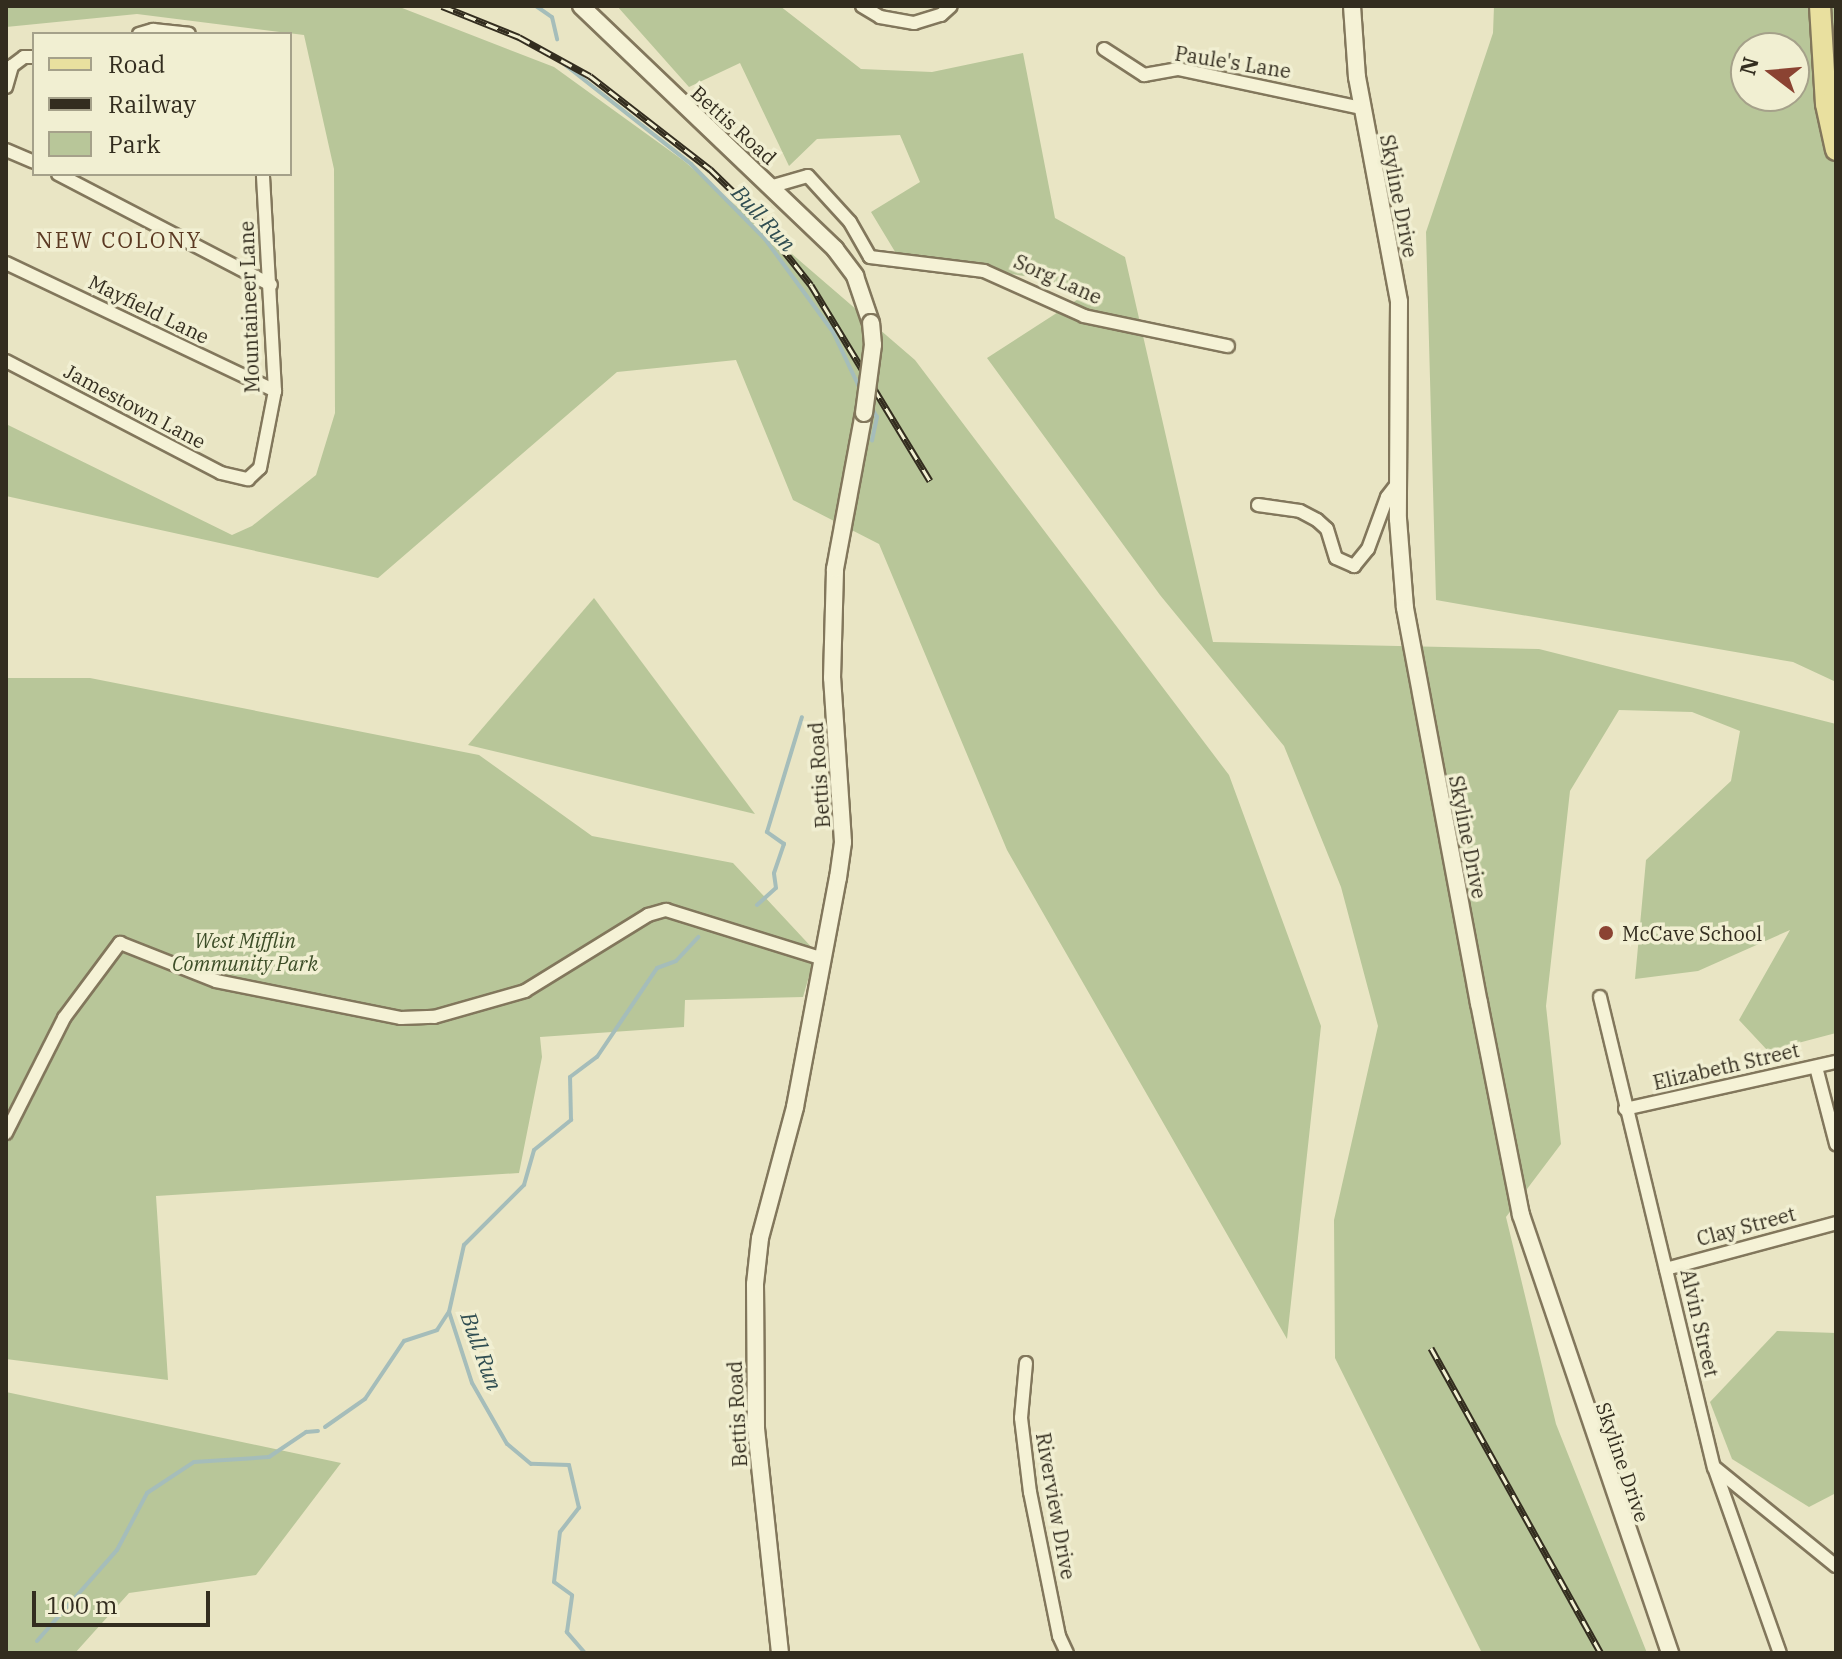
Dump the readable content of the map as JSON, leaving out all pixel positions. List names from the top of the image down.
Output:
{
  "streets": {
    "street": [
      "Paule's Lane",
      "Bettis Road",
      "Skyline Drive",
      "Sorg Lane",
      "Mountaineer Lane",
      "Mayfield Lane",
      "Jamestown Lane",
      "Elizabeth Street",
      "Clay Street",
      "Alvin Street",
      "Riverview Drive"
    ]
  },
  "crossings": [
    ["Paule's Lane", "Skyline Drive"],
    ["Bettis Road", "Sorg Lane"],
    ["Mountaineer Lane", "Mayfield Lane"],
    ["Mountaineer Lane", "Jamestown Lane"],
    ["Elizabeth Street", "Alvin Street"],
    ["Clay Street", "Alvin Street"]
  ],
  "districts": ["NEW COLONY"],
  "water": ["Bull Run"],
  "parks": ["West Mifflin Community Park"],
  "places": ["McCave School"],
  "legend": ["Road", "Railway", "Park"],
  "scale_bar": "100 m",
  "north": "left"
}
